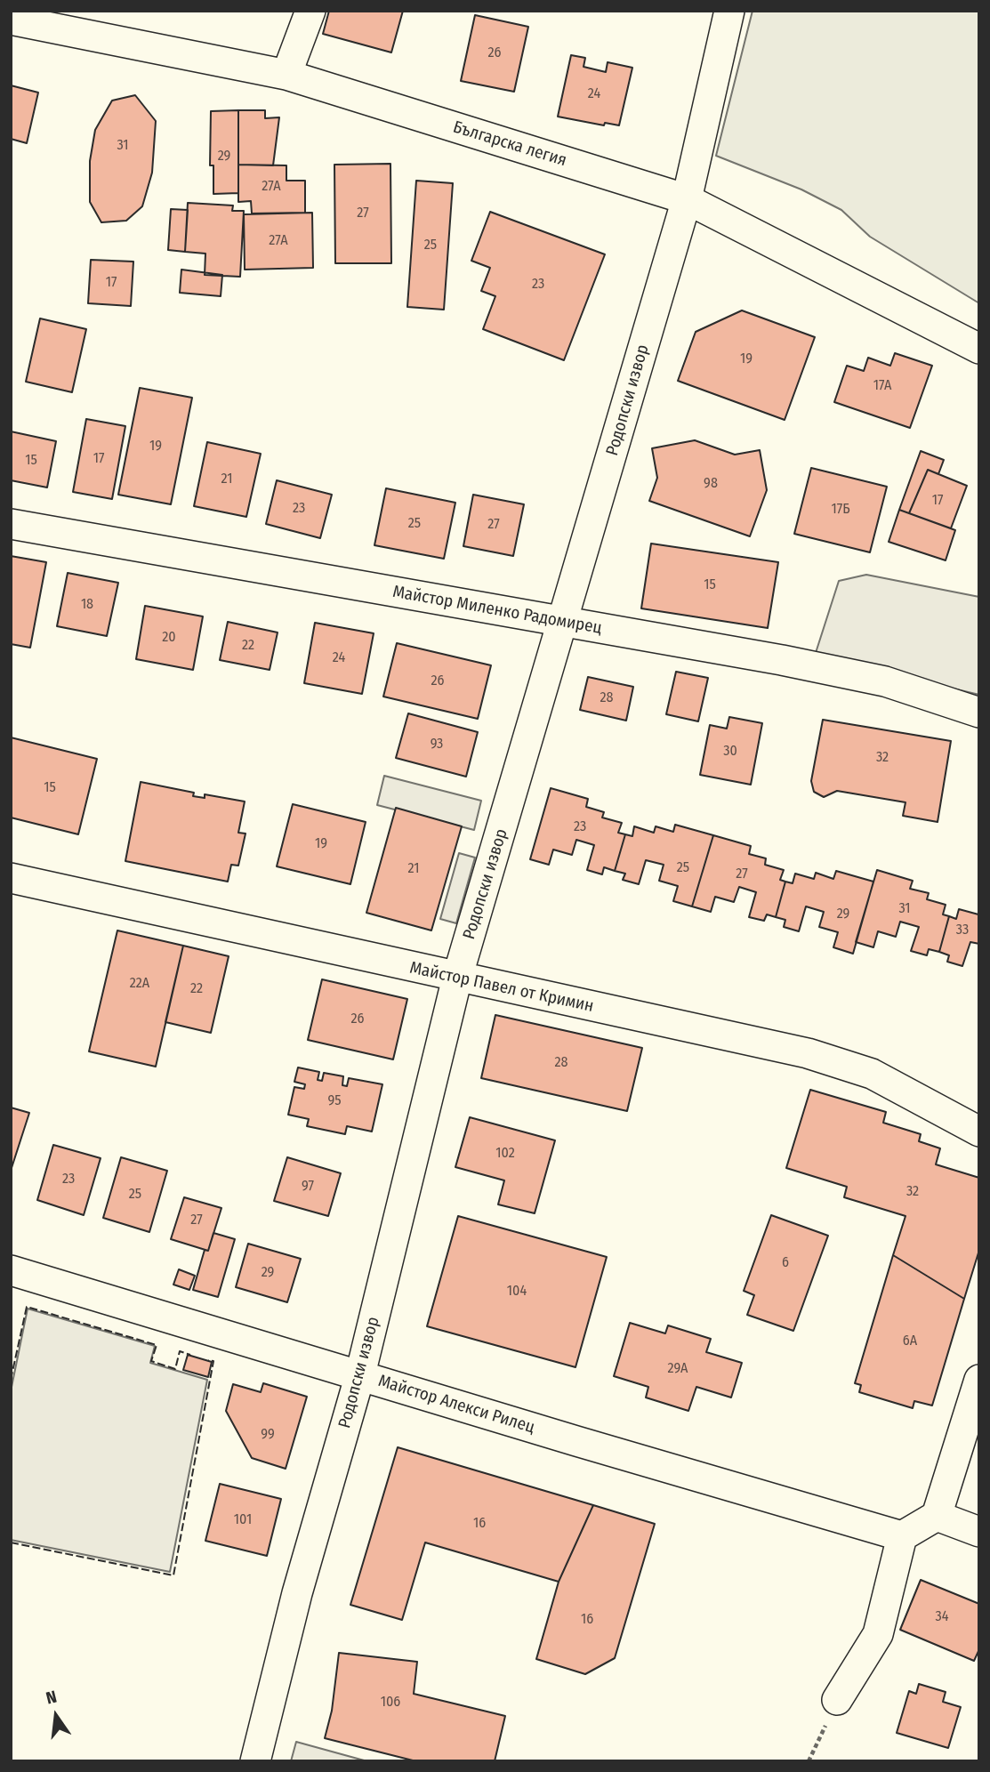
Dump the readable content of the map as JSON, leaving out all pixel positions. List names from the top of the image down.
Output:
{
  "streets": {
    "street": [
      "Българска легия",
      "Родопски извор",
      "Майстор Миленко Радомирец",
      "Майстор Павел от Кримин",
      "Майстор Алекси Рилец"
    ]
  },
  "crossings": [
    ["Българска легия", "Родопски извор"],
    ["Родопски извор", "Майстор Миленко Радомирец"],
    ["Родопски извор", "Майстор Павел от Кримин"],
    ["Родопски извор", "Майстор Алекси Рилец"]
  ],
  "house_numbers": [
    "26",
    "24",
    "31",
    "29",
    "27А",
    "27",
    "27А",
    "25",
    "17",
    "23",
    "19",
    "17А",
    "19",
    "17",
    "15",
    "21",
    "98",
    "17",
    "23",
    "17Б",
    "25",
    "27",
    "15",
    "18",
    "20",
    "22",
    "24",
    "26",
    "28",
    "93",
    "30",
    "32",
    "15",
    "23",
    "19",
    "25",
    "21",
    "27",
    "31",
    "29",
    "33",
    "22А",
    "22",
    "26",
    "28",
    "95",
    "102",
    "23",
    "97",
    "32",
    "25",
    "27",
    "6",
    "29",
    "104",
    "6А",
    "29А",
    "99",
    "101",
    "16",
    "34",
    "16",
    "106"
  ],
  "north": "top"
}
